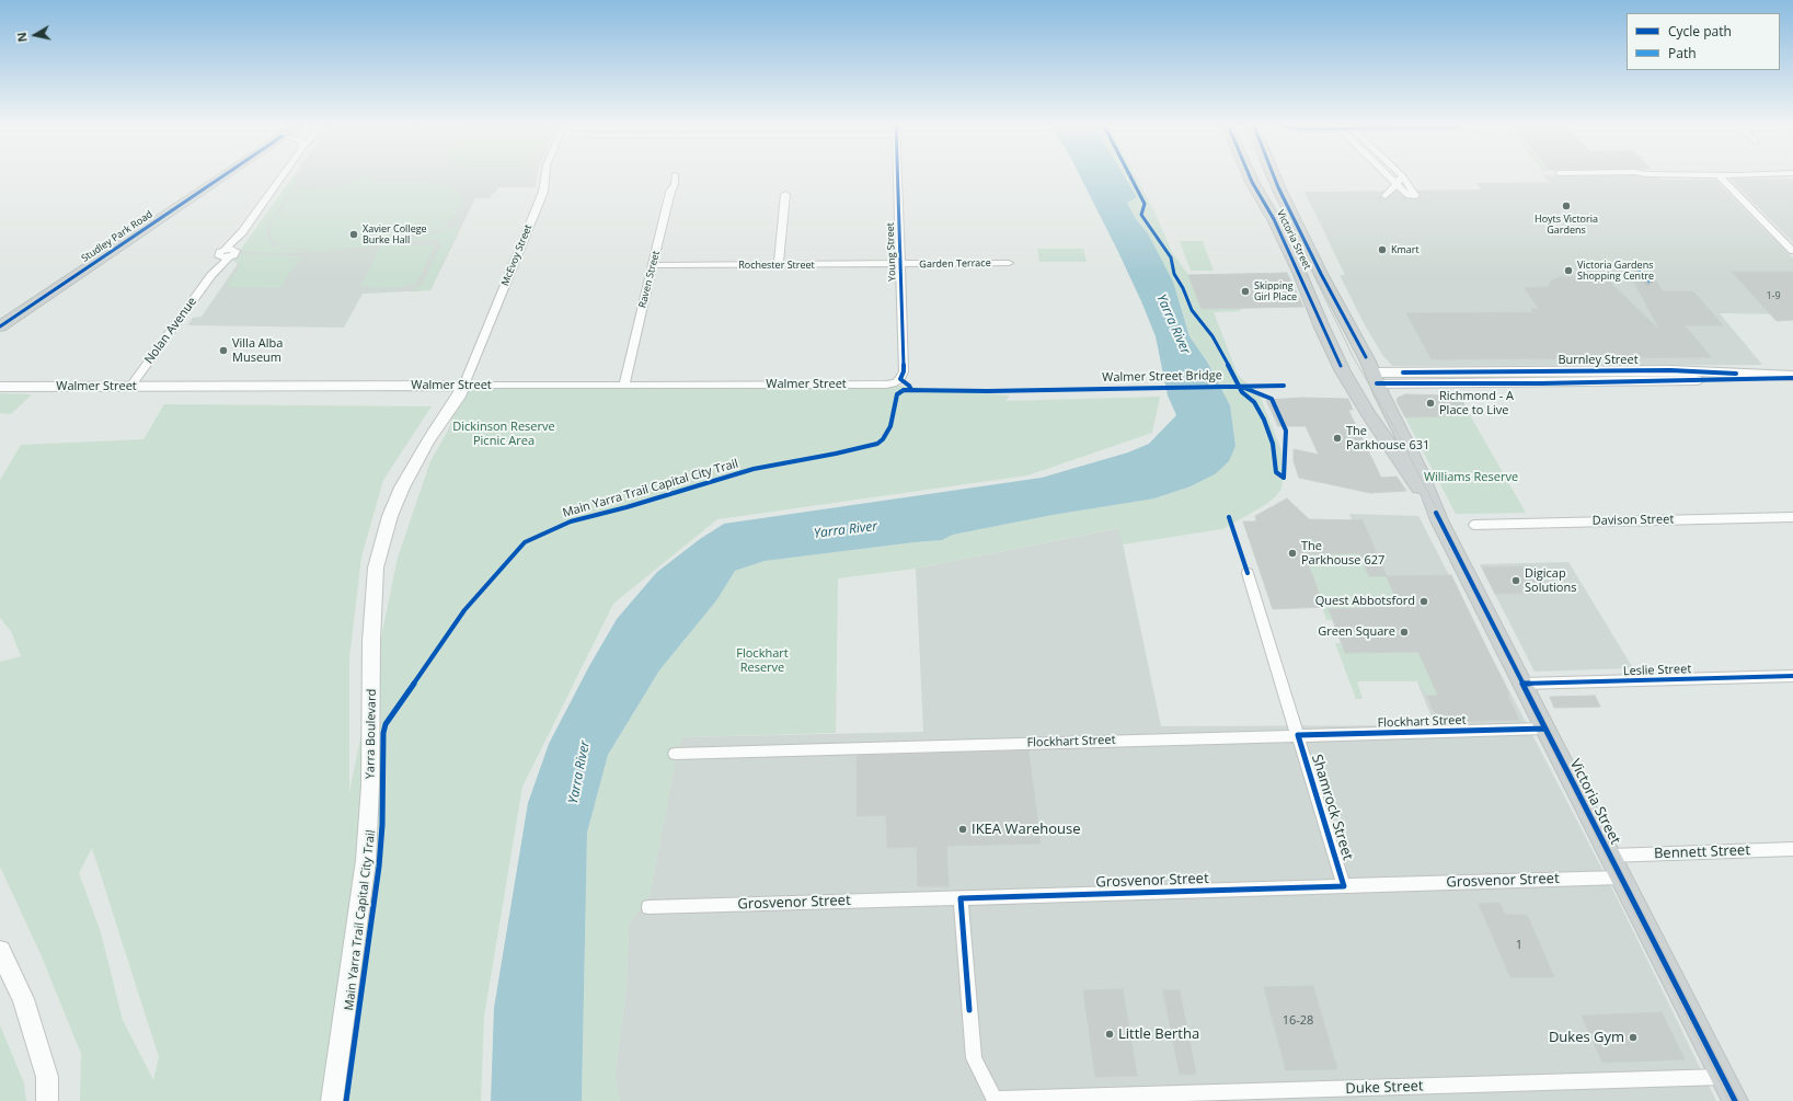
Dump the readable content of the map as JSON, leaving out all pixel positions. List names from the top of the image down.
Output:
{
  "streets": {
    "main road": ["Studley Park Road", "Victoria Street"],
    "street": [
      "Young Street",
      "McEvoy Street",
      "Garden Terrace",
      "Rochester Street",
      "Raven Street",
      "Nolan Avenue",
      "Burnley Street",
      "Walmer Street",
      "Davison Street",
      "Leslie Street",
      "Flockhart Street",
      "Yarra Boulevard",
      "Shamrock Street",
      "Bennett Street",
      "Grosvenor Street",
      "Duke Street"
    ],
    "cycle path": ["Walmer Street Bridge"]
  },
  "crossings": [
    ["Victoria Street", "Burnley Street"],
    ["Victoria Street", "Leslie Street"],
    ["Victoria Street", "Flockhart Street"],
    ["Victoria Street", "Bennett Street"],
    ["Victoria Street", "Grosvenor Street"],
    ["Victoria Street", "Duke Street"],
    ["Young Street", "Garden Terrace"],
    ["Young Street", "Rochester Street"],
    ["Young Street", "Walmer Street"],
    ["McEvoy Street", "Walmer Street"],
    ["McEvoy Street", "Yarra Boulevard"],
    ["Garden Terrace", "Rochester Street"],
    ["Rochester Street", "Raven Street"],
    ["Raven Street", "Walmer Street"],
    ["Nolan Avenue", "Walmer Street"],
    ["Walmer Street", "Yarra Boulevard"],
    ["Flockhart Street", "Shamrock Street"],
    ["Shamrock Street", "Grosvenor Street"]
  ],
  "water": ["Yarra River"],
  "parks": ["Dickinson Reserve Picnic Area", "Williams Reserve", "Flockhart Reserve"],
  "places": [
    "Hoyts Victoria Gardens",
    "Xavier College Burke Hall",
    "Kmart",
    "Victoria Gardens Shopping Centre",
    "Skipping Girl Place",
    "Villa Alba Museum",
    "Richmond - A Place to Live",
    "The Parkhouse 631",
    "The Parkhouse 627",
    "Digicap Solutions",
    "Quest Abbotsford",
    "Green Square",
    "IKEA Warehouse",
    "Little Bertha",
    "Dukes Gym"
  ],
  "house_numbers": ["1-9", "1", "16-28"],
  "legend": ["Cycle path", "Path"],
  "north": "left"
}
